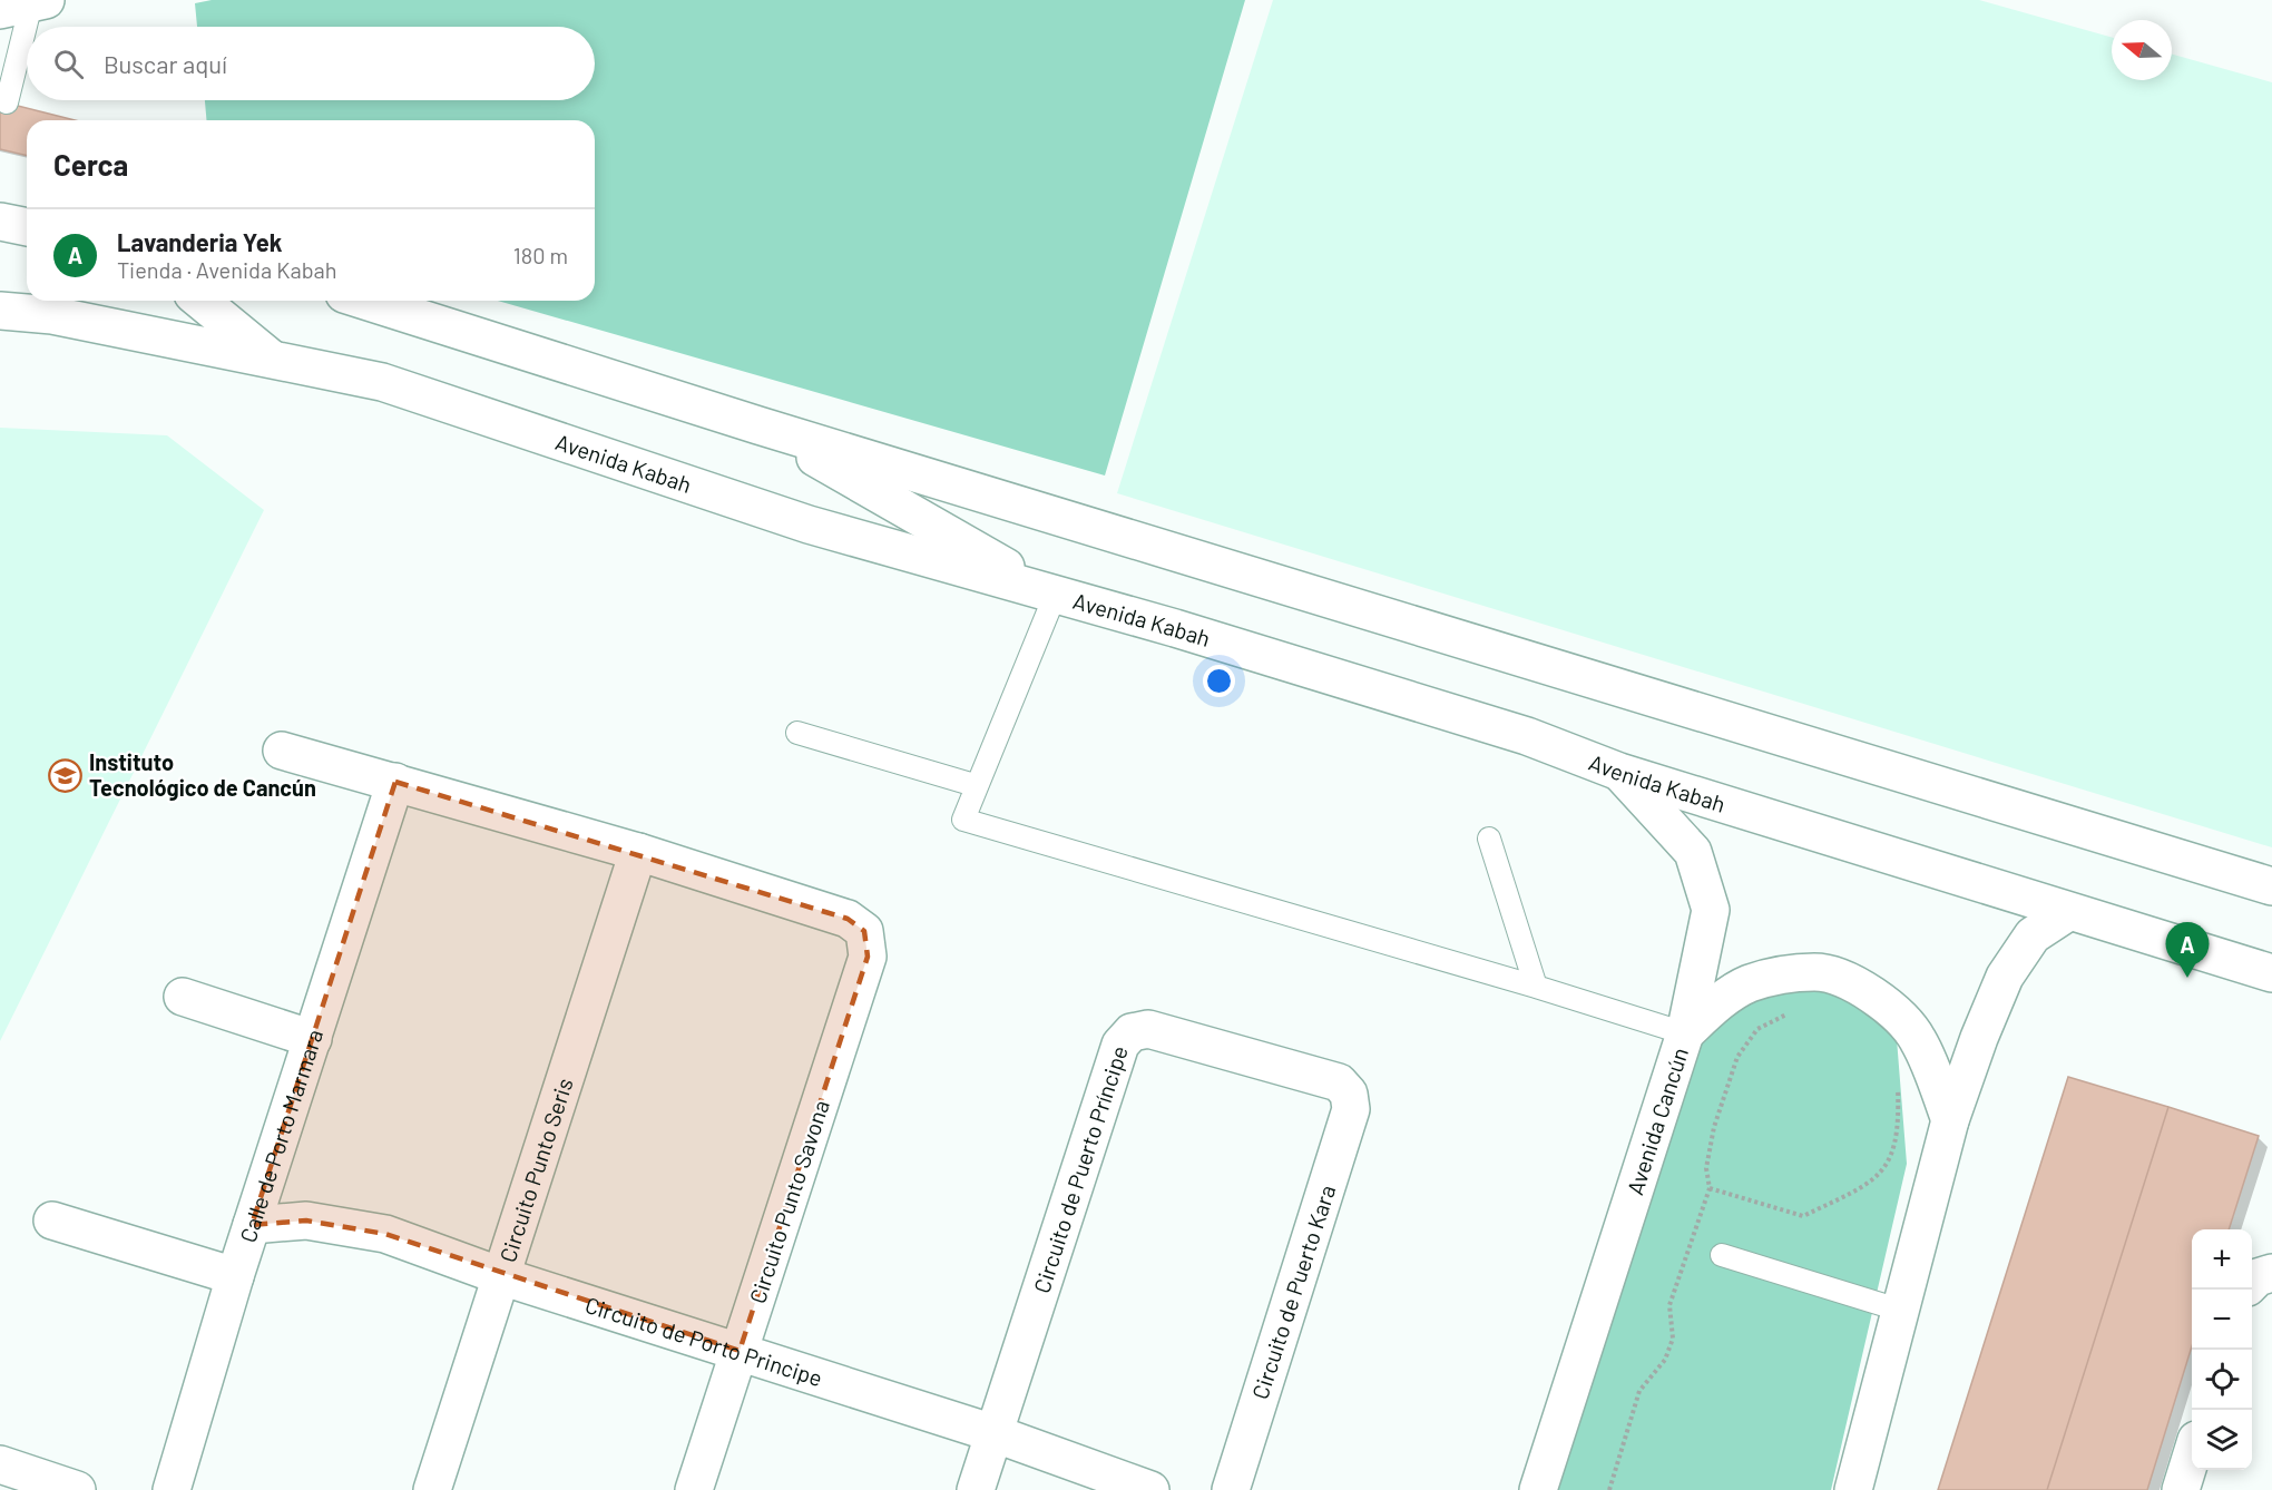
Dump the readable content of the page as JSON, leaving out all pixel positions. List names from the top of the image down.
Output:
{
  "streets": {
    "main road": [
      "Avenida Kabah",
      "Avenida Cancún",
      "Calle de Porto Marmara",
      "Circuito Punto Seris",
      "Circuito de Puerto Príncipe",
      "Circuito Punto Savona",
      "Circuito de Puerto Kara",
      "Circuito de Porto Principe"
    ]
  },
  "crossings": [
    ["Avenida Kabah", "Avenida Cancún"],
    ["Calle de Porto Marmara", "Circuito de Porto Principe"],
    ["Circuito Punto Seris", "Circuito Punto Savona"],
    ["Circuito Punto Seris", "Circuito de Porto Principe"],
    ["Circuito de Puerto Príncipe", "Circuito de Puerto Kara"],
    ["Circuito de Puerto Príncipe", "Circuito de Porto Principe"],
    ["Circuito Punto Savona", "Circuito de Porto Principe"]
  ],
  "places": {
    "school or university": ["Instituto Tecnológico de Cancún"]
  },
  "north": "left",
  "page": {
    "search": "Buscar aquí",
    "heading": "Cerca",
    "list": [
      {
        "mark": "A",
        "name": "Lavanderia Yek",
        "note": "Tienda · Avenida Kabah",
        "value": "180 m"
      }
    ],
    "pins": "A",
    "map_buttons": ["+", "−"]
  }
}
